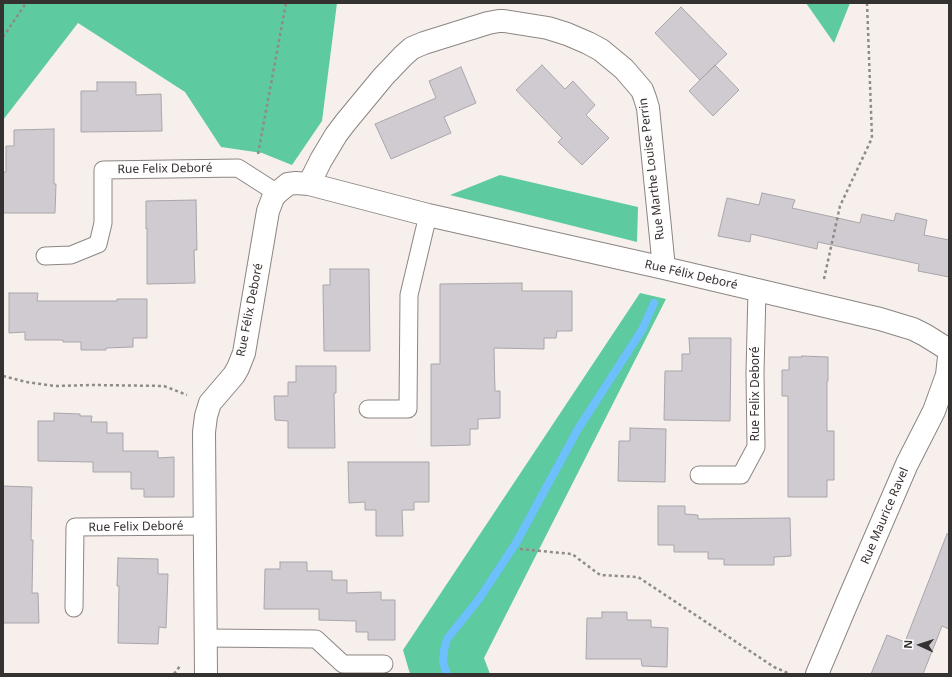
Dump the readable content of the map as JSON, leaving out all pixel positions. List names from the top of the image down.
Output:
{
  "streets": {
    "street": ["Rue Marthe Louise Perrin", "Rue Félix Deboré", "Rue Maurice Ravel"],
    "lane": ["Rue Felix Deboré"]
  },
  "crossings": [
    ["Rue Felix Deboré", "Rue Félix Deboré"],
    ["Rue Marthe Louise Perrin", "Rue Félix Deboré"]
  ],
  "north": "left"
}
